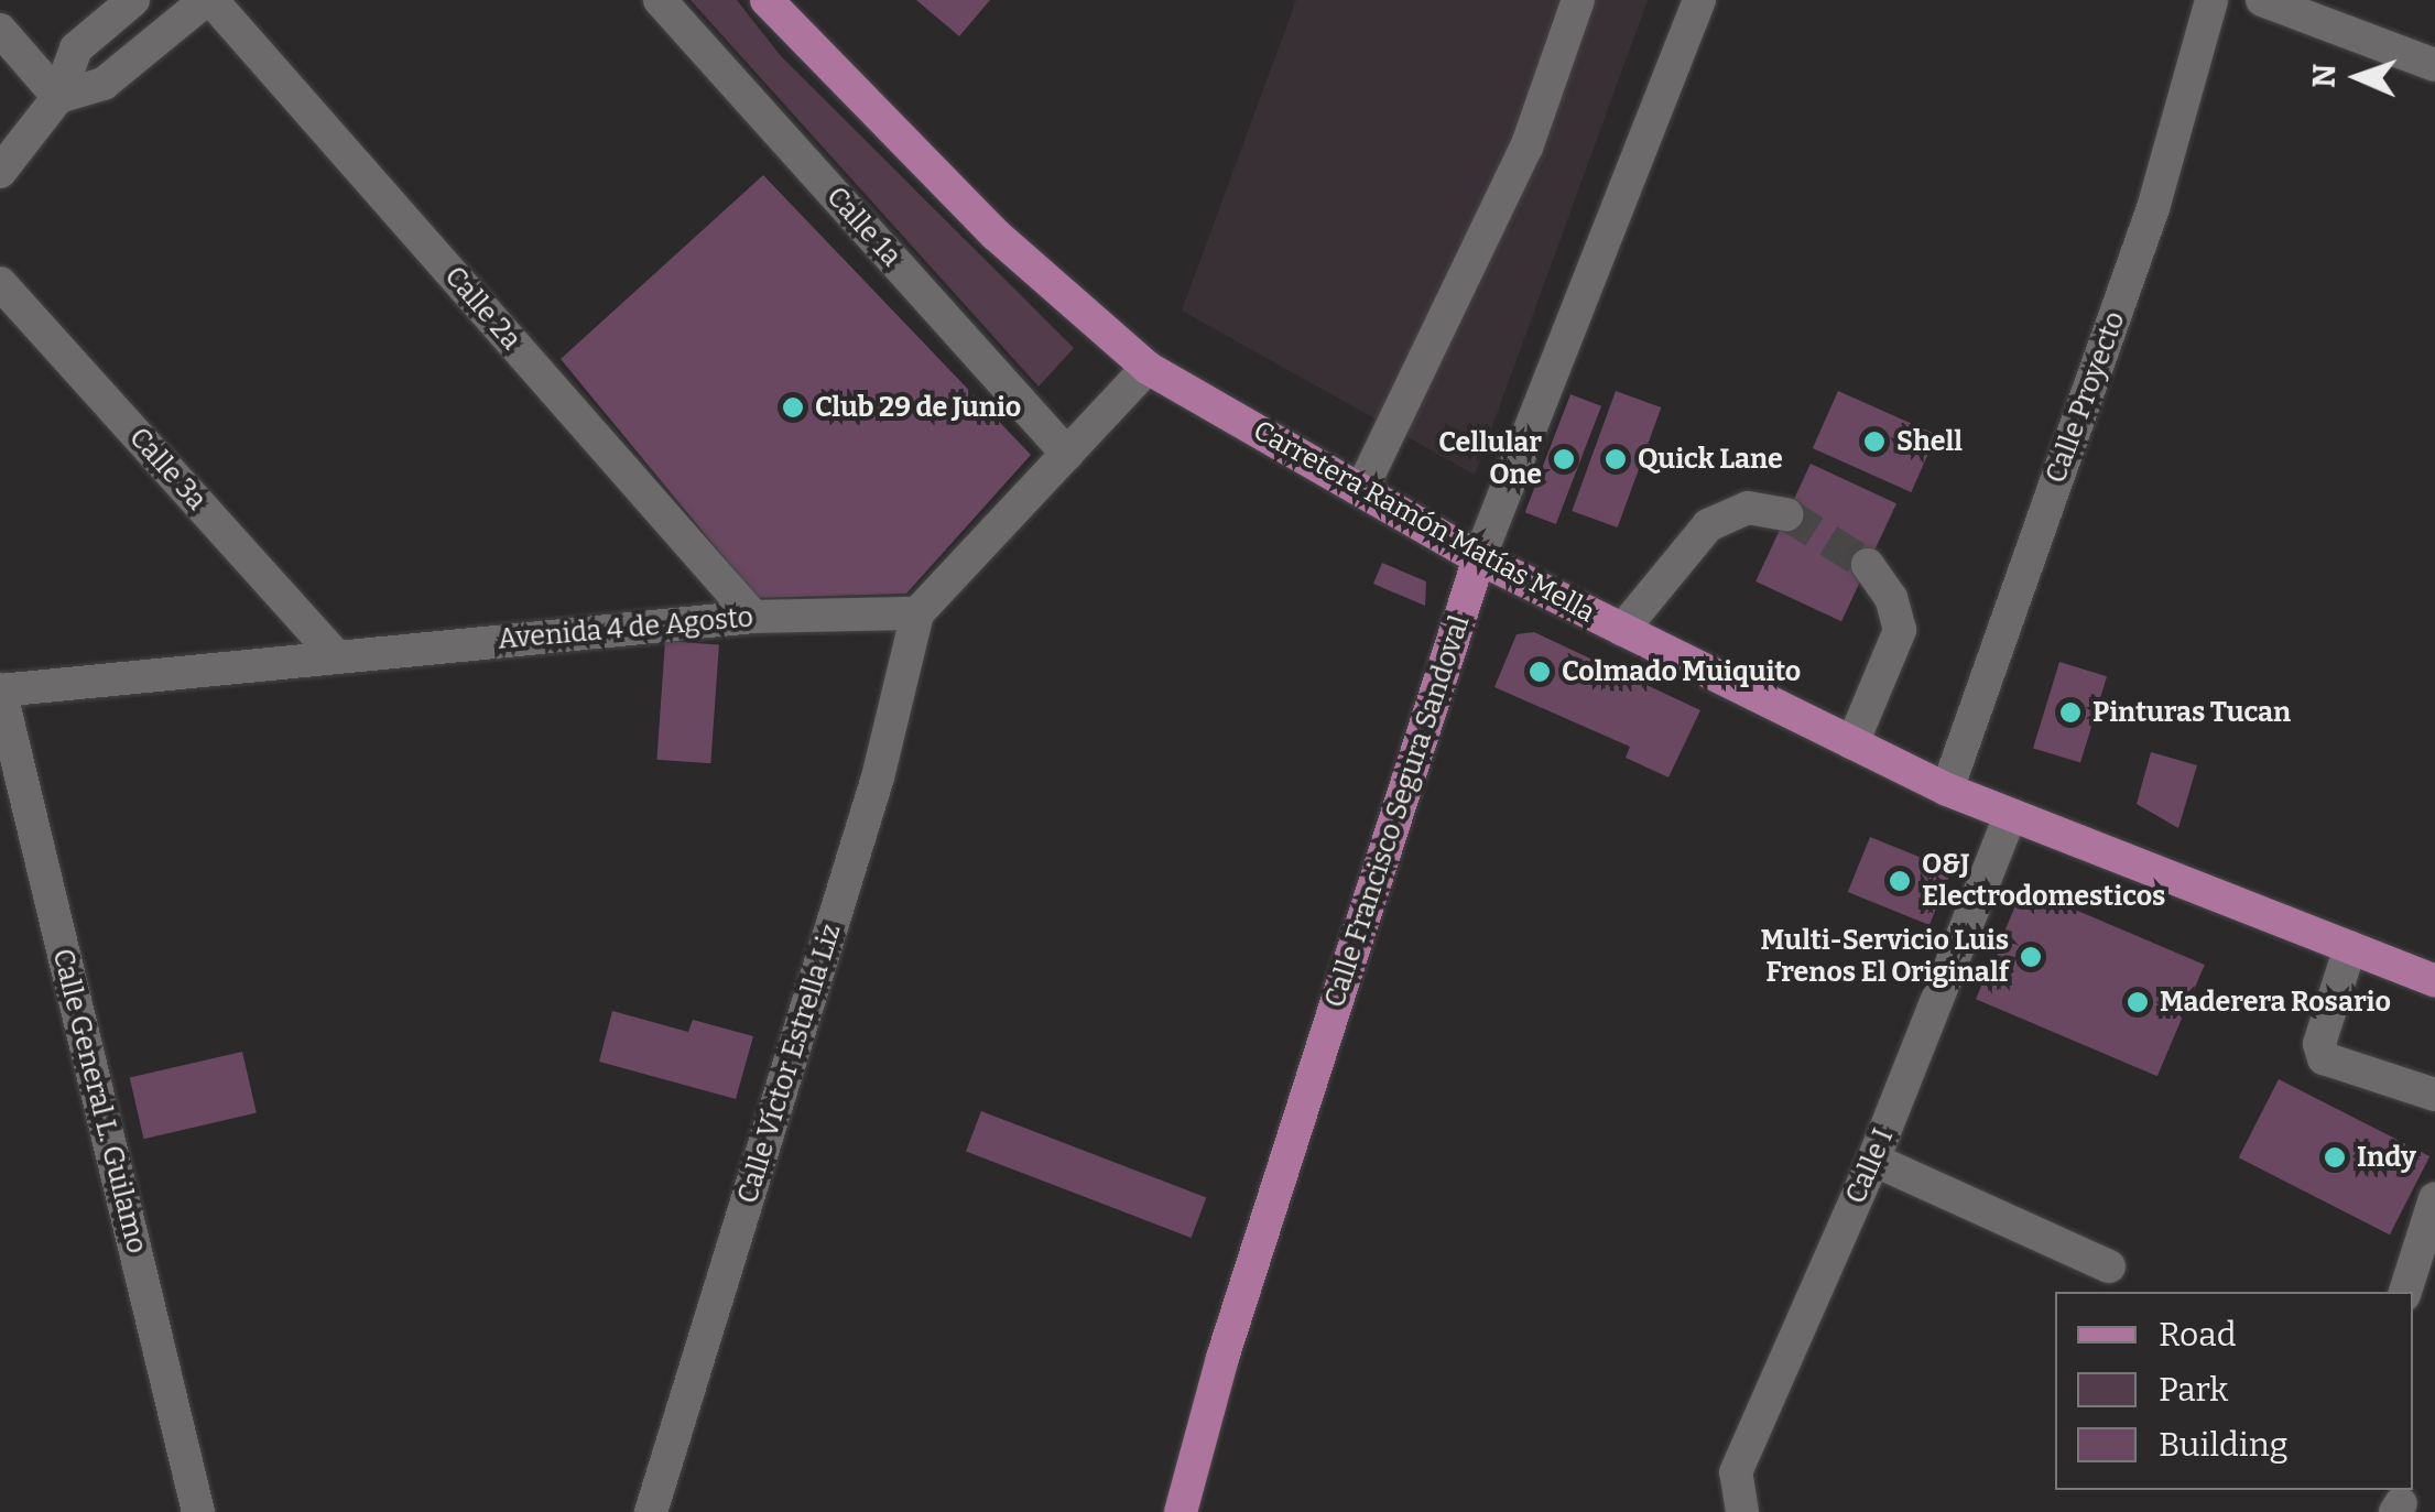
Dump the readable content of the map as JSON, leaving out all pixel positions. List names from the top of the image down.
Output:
{
  "streets": {
    "main road": ["Carretera Ramón Matías Mella", "Calle Francisco Segura Sandoval"],
    "street": [
      "Calle 1a",
      "Calle 2a",
      "Calle Proyecto",
      "Calle 3a",
      "Avenida 4 de Agosto",
      "Calle Víctor Estrella Liz",
      "Calle General L. Guilamo",
      "Calle I"
    ]
  },
  "crossings": [
    ["Calle 2a", "Avenida 4 de Agosto"],
    ["Calle Proyecto", "Carretera Ramón Matías Mella"],
    ["Calle 3a", "Avenida 4 de Agosto"],
    ["Carretera Ramón Matías Mella", "Calle Francisco Segura Sandoval"],
    ["Carretera Ramón Matías Mella", "Calle I"],
    ["Avenida 4 de Agosto", "Calle Víctor Estrella Liz"],
    ["Avenida 4 de Agosto", "Calle General L. Guilamo"]
  ],
  "places": [
    "Club 29 de Junio",
    "Shell",
    "Cellular One",
    "Quick Lane",
    "Colmado Muiquito",
    "Pinturas Tucan",
    "O&J Electrodomesticos",
    "Multi-Servicio Luis Frenos El Originalf",
    "Maderera Rosario",
    "Indy"
  ],
  "legend": ["Road", "Park", "Building"],
  "north": "left"
}
